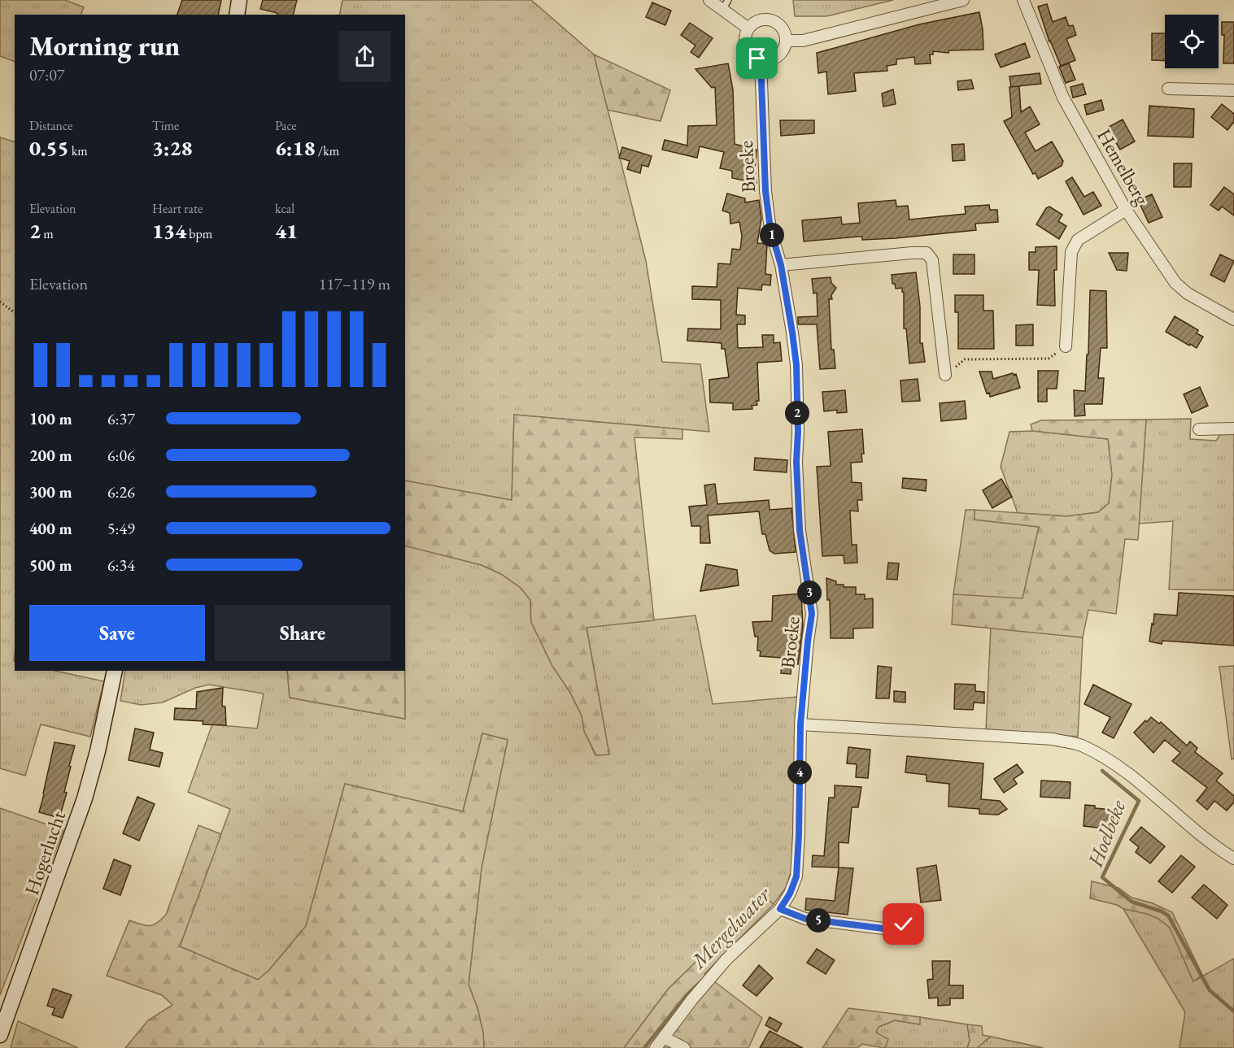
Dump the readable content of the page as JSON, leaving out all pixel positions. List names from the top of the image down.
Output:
{
  "streets": {
    "street": ["Broeke", "Hemelberg", "Hogerlucht"]
  },
  "water": ["Hoelbeke", "Mergelwater"],
  "page": {
    "heading": ["Morning run", "07:07"],
    "stats": [
      ["Distance", "0.55 km"],
      ["Time", "3:28"],
      ["Pace", "6:18 /km"],
      ["Elevation", "2 m"],
      ["Heart rate", "134 bpm"],
      ["kcal", "41"]
    ],
    "pins": [
      "1",
      "2",
      "3",
      "4",
      "5"
    ],
    "chart": ["Elevation", "117–119 m"],
    "list": [
      {
        "name": "100 m",
        "note": "6:37"
      },
      {
        "name": "200 m",
        "note": "6:06"
      },
      {
        "name": "300 m",
        "note": "6:26"
      },
      {
        "name": "400 m",
        "note": "5:49"
      },
      {
        "name": "500 m",
        "note": "6:34"
      }
    ],
    "buttons": ["Save", "Share"]
  }
}
